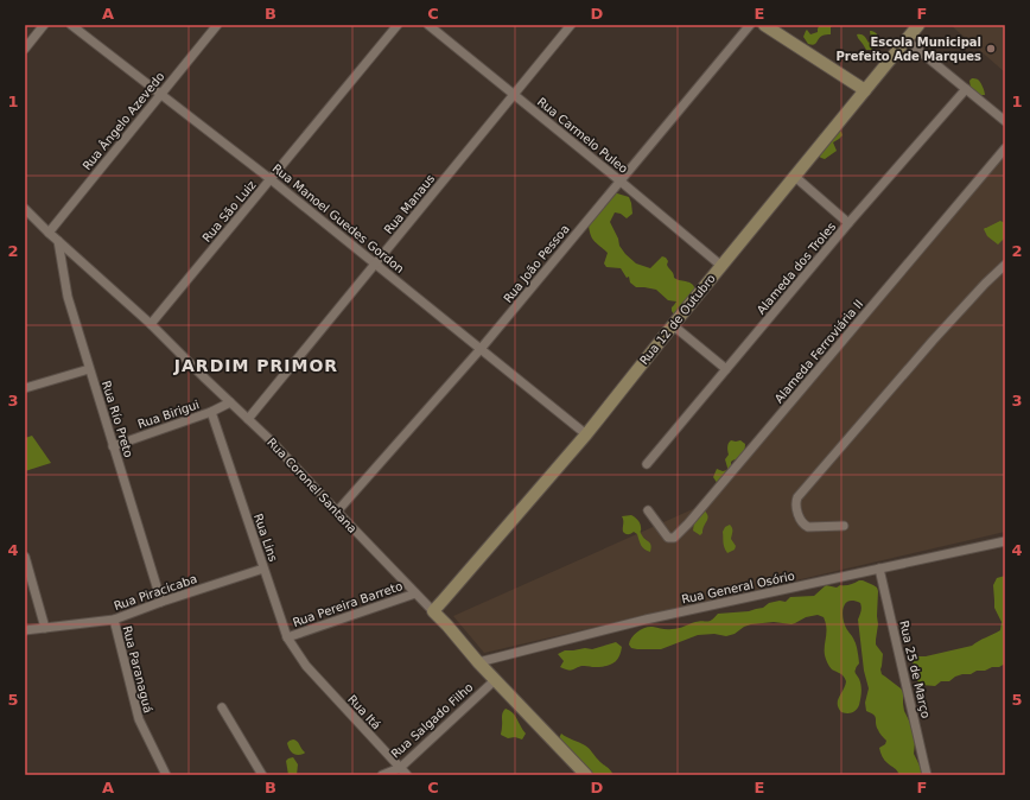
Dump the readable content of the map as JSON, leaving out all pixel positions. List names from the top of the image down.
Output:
{
  "streets": {
    "main road": ["Rua 12 de Outubro", "Rua Coronel Santana"],
    "street": [
      "Rua Ângelo Azevedo",
      "Rua Carmelo Puleo",
      "Rua Manaus",
      "Rua São Luiz",
      "Rua Manoel Guedes Gordon",
      "Rua João Pessoa",
      "Alameda dos Troles",
      "Alameda Ferroviária II",
      "Rua Birigui",
      "Rua Río Preto",
      "Rua Lins",
      "Rua General Osório",
      "Rua Piracicaba",
      "Rua Pereira Barreto",
      "Rua Paranaguá",
      "Rua 25 de Março",
      "Rua Itá",
      "Rua Salgado Filho"
    ]
  },
  "crossings": [
    ["Rua Ângelo Azevedo", "Rua Manoel Guedes Gordon"],
    ["Rua Ângelo Azevedo", "Rua Coronel Santana"],
    ["Rua Carmelo Puleo", "Rua Manaus"],
    ["Rua Carmelo Puleo", "Rua João Pessoa"],
    ["Rua Carmelo Puleo", "Rua 12 de Outubro"],
    ["Rua Manaus", "Rua Manoel Guedes Gordon"],
    ["Rua Manaus", "Rua Coronel Santana"],
    ["Rua São Luiz", "Rua Manoel Guedes Gordon"],
    ["Rua São Luiz", "Rua Coronel Santana"],
    ["Rua Manoel Guedes Gordon", "Rua João Pessoa"],
    ["Rua Manoel Guedes Gordon", "Rua 12 de Outubro"],
    ["Rua João Pessoa", "Rua Coronel Santana"],
    ["Rua 12 de Outubro", "Rua Coronel Santana"],
    ["Rua Birigui", "Rua Río Preto"],
    ["Rua Birigui", "Rua Coronel Santana"],
    ["Rua Birigui", "Rua Lins"],
    ["Rua Río Preto", "Rua Coronel Santana"],
    ["Rua Río Preto", "Rua Piracicaba"],
    ["Rua Coronel Santana", "Rua General Osório"],
    ["Rua Coronel Santana", "Rua Pereira Barreto"],
    ["Rua Coronel Santana", "Rua Salgado Filho"],
    ["Rua Lins", "Rua Piracicaba"],
    ["Rua Lins", "Rua Pereira Barreto"],
    ["Rua Lins", "Rua Itá"],
    ["Rua General Osório", "Rua 25 de Março"],
    ["Rua Piracicaba", "Rua Paranaguá"],
    ["Rua Itá", "Rua Salgado Filho"]
  ],
  "districts": ["JARDIM PRIMOR"],
  "places": ["Escola Municipal Prefeito Ade Marques"],
  "grid": {
    "columns": [
      "A",
      "B",
      "C",
      "D",
      "E",
      "F"
    ],
    "rows": [
      "1",
      "2",
      "3",
      "4",
      "5"
    ]
  }
}
